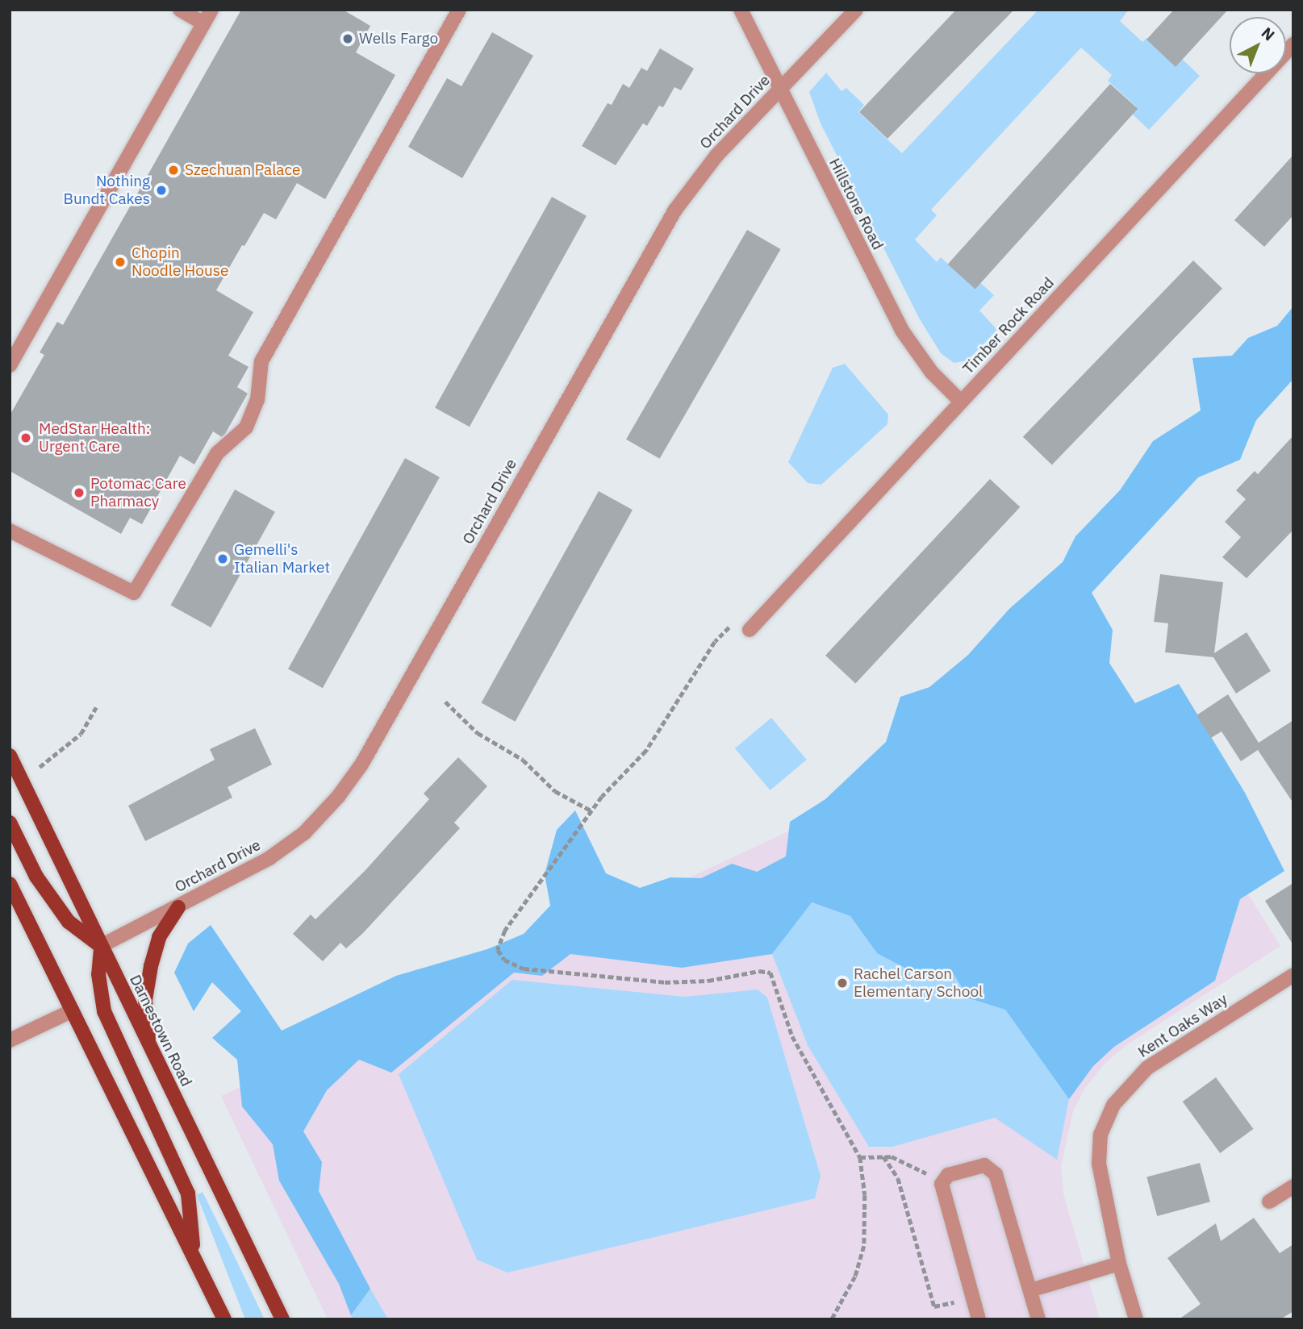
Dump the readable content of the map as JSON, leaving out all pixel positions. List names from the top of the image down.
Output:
{
  "streets": {
    "main road": ["Darnestown Road"],
    "street": [
      "Orchard Drive",
      "Hillstone Road",
      "Timber Rock Road",
      "Kent Oaks Way"
    ]
  },
  "crossings": [
    ["Orchard Drive", "Hillstone Road"],
    ["Orchard Drive", "Darnestown Road"],
    ["Hillstone Road", "Timber Rock Road"]
  ],
  "places": [
    "Wells Fargo",
    "Szechuan Palace",
    "Nothing Bundt Cakes",
    "Chopin Noodle House",
    "MedStar Health: Urgent Care",
    "Potomac Care Pharmacy",
    "Gemelli's Italian Market",
    "Rachel Carson Elementary School"
  ],
  "north": "top right"
}
